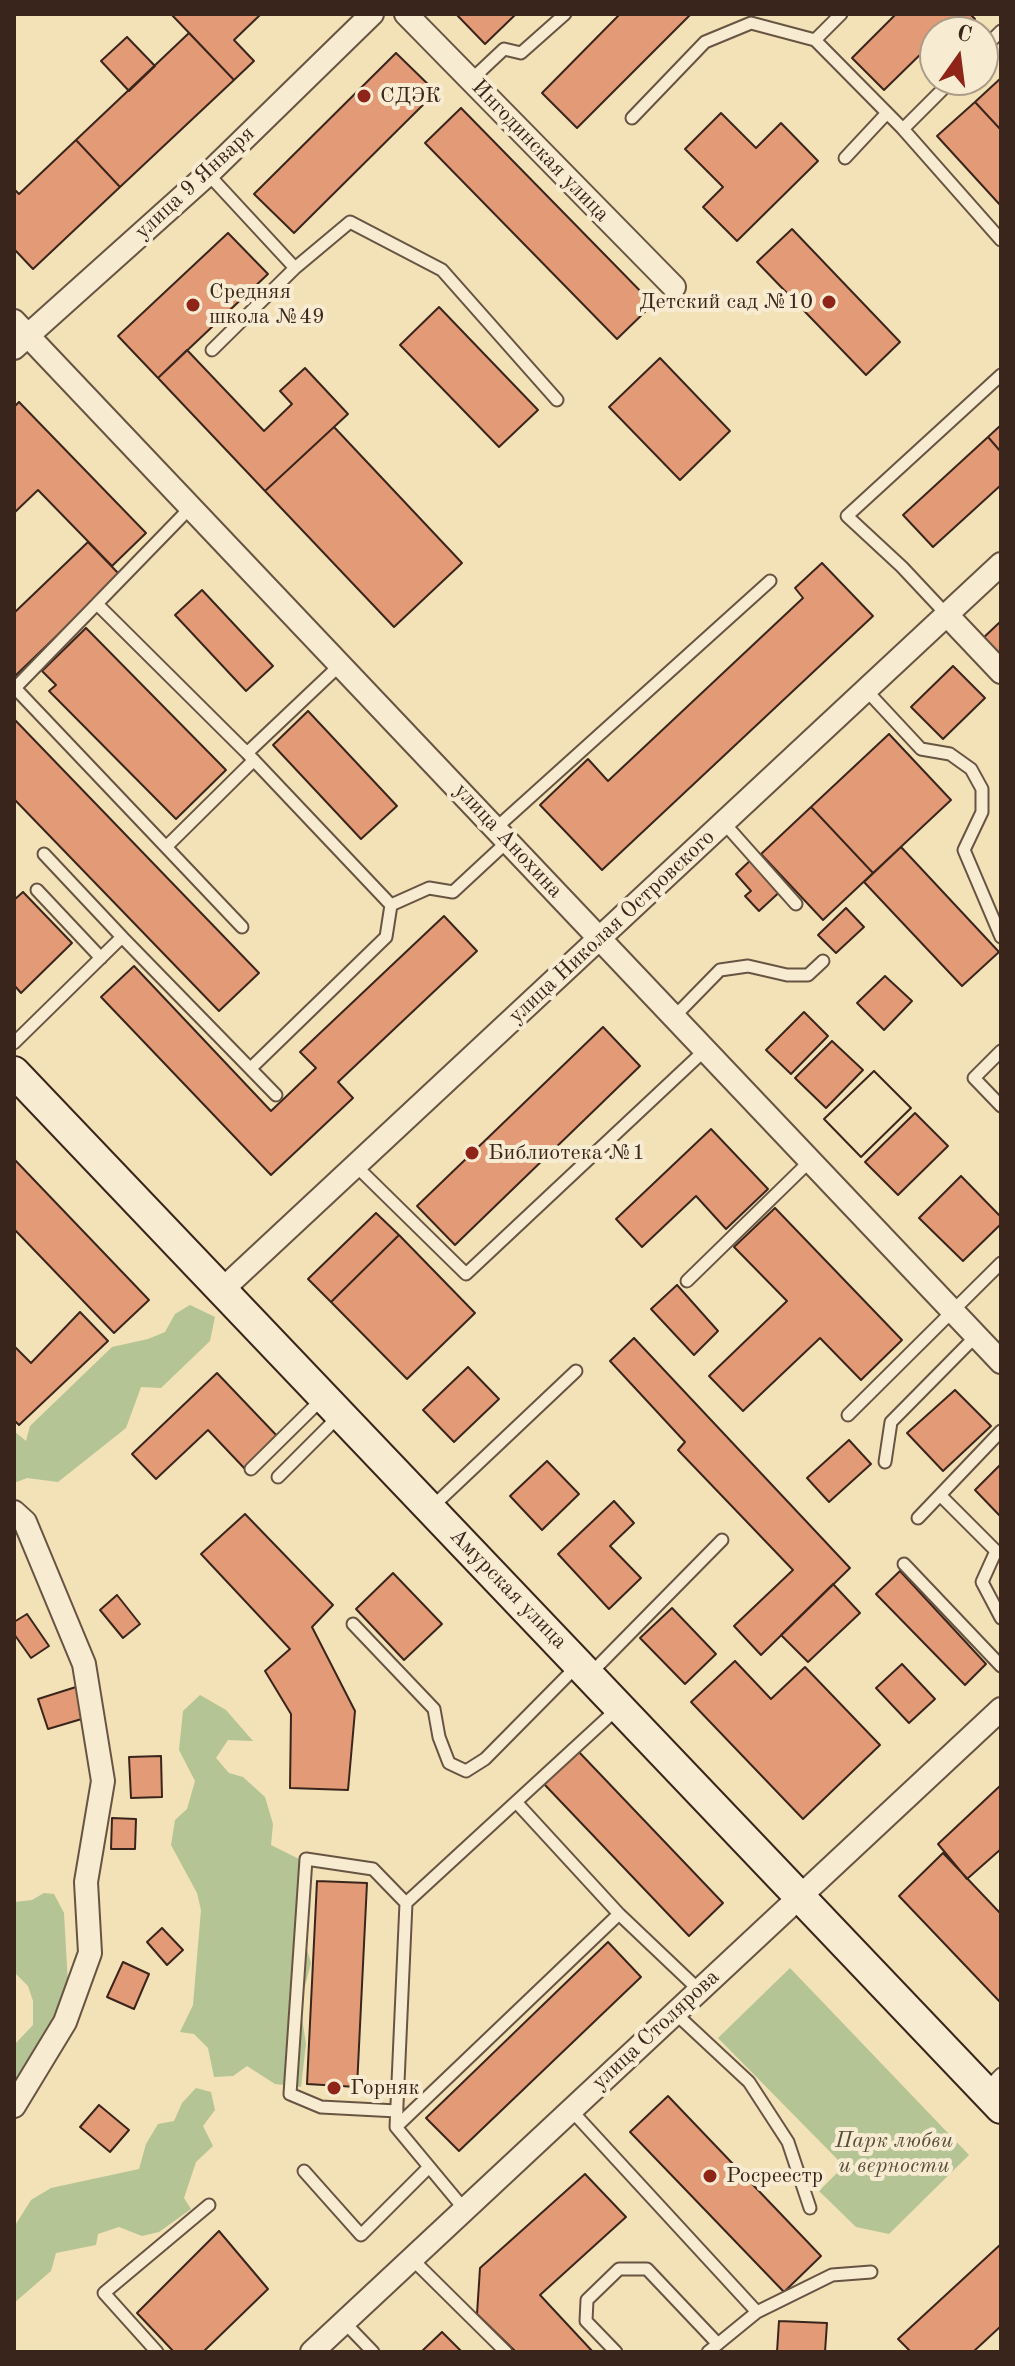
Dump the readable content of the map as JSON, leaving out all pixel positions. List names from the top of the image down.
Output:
{
  "streets": {
    "main road": ["Амурская улица"],
    "street": [
      "Ингодинская улица",
      "улица 9 Января",
      "улица Анохина",
      "улица Николая Островского",
      "улица Столярова"
    ]
  },
  "crossings": [
    ["улица 9 Января", "улица Анохина"],
    ["улица Анохина", "улица Николая Островского"],
    ["улица Николая Островского", "Амурская улица"],
    ["Амурская улица", "улица Столярова"]
  ],
  "parks": ["Парк любви и верности"],
  "places": [
    "СДЭК",
    "Детский сад №10",
    "Средняя школа №49",
    "Библиотека №1",
    "Горняк",
    "Росреестр"
  ],
  "north": "top"
}
